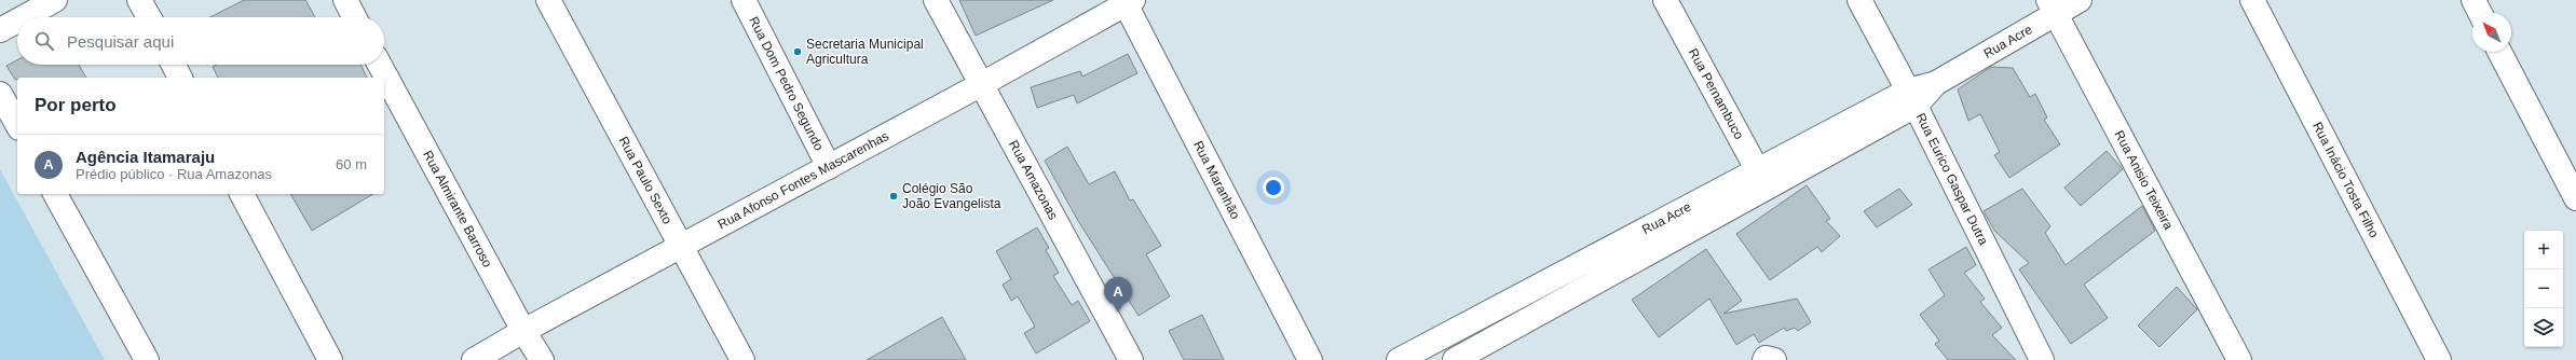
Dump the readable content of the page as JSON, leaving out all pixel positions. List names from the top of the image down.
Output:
{
  "streets": {
    "street": [
      "Rua Acre",
      "Rua Dom Pedro Segundo",
      "Rua Pernambuco",
      "Rua Eurico Gaspar Dutra",
      "Rua Paulo Sexto",
      "Rua Amazonas",
      "Rua Maranhão",
      "Rua Anisio Teixeira",
      "Rua Inácio Tosta Filho",
      "Rua Afonso Fontes Mascarenhas",
      "Rua Almirante Barroso"
    ]
  },
  "crossings": [
    ["Rua Acre", "Rua Pernambuco"],
    ["Rua Acre", "Rua Eurico Gaspar Dutra"],
    ["Rua Acre", "Rua Anisio Teixeira"],
    ["Rua Dom Pedro Segundo", "Rua Afonso Fontes Mascarenhas"],
    ["Rua Paulo Sexto", "Rua Afonso Fontes Mascarenhas"],
    ["Rua Amazonas", "Rua Afonso Fontes Mascarenhas"],
    ["Rua Maranhão", "Rua Afonso Fontes Mascarenhas"],
    ["Rua Afonso Fontes Mascarenhas", "Rua Almirante Barroso"]
  ],
  "places": ["Secretaria Municipal Agricultura", "Colégio São João Evangelista"],
  "north": "top left",
  "page": {
    "search": "Pesquisar aqui",
    "heading": "Por perto",
    "list": [
      {
        "mark": "A",
        "name": "Agência Itamaraju",
        "note": "Prédio público · Rua Amazonas",
        "value": "60 m"
      }
    ],
    "map_buttons": ["+", "−"],
    "pins": "A"
  }
}
